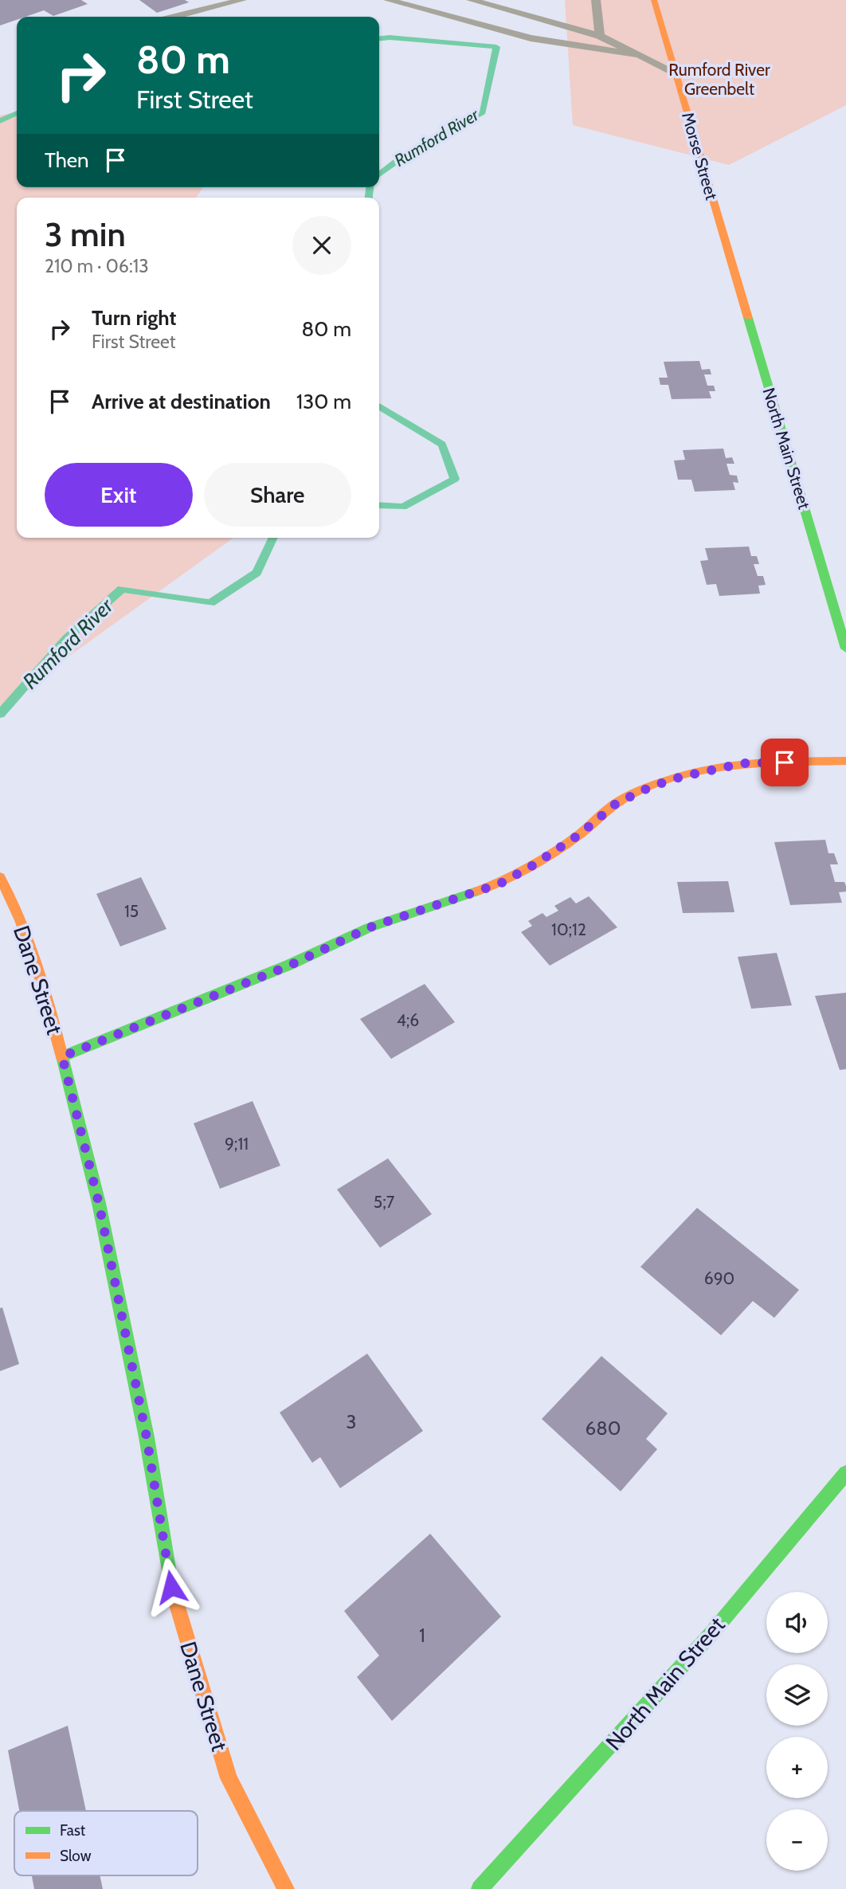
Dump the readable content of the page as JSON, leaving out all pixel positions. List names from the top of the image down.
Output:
{
  "streets": {
    "street": ["Morse Street", "North Main Street", "Dane Street"]
  },
  "crossings": [
    ["Morse Street", "North Main Street"]
  ],
  "water": ["Rumford River"],
  "parks": ["Rumford River Greenbelt"],
  "house_numbers": [
    "15",
    "10;12",
    "4;6",
    "9;11",
    "5;7",
    "690",
    "3",
    "680",
    "1"
  ],
  "legend": ["Fast", "Slow"],
  "page": {
    "turn": ["80 m", "First Street"],
    "then": "Then",
    "heading": ["3 min", "210 m · 06:13"],
    "list": [
      {
        "name": "Turn right",
        "note": "First Street",
        "value": "80 m"
      },
      {
        "name": "Arrive at destination",
        "value": "130 m"
      }
    ],
    "buttons": ["Exit", "Share"],
    "map_buttons": ["+", "−"]
  }
}
